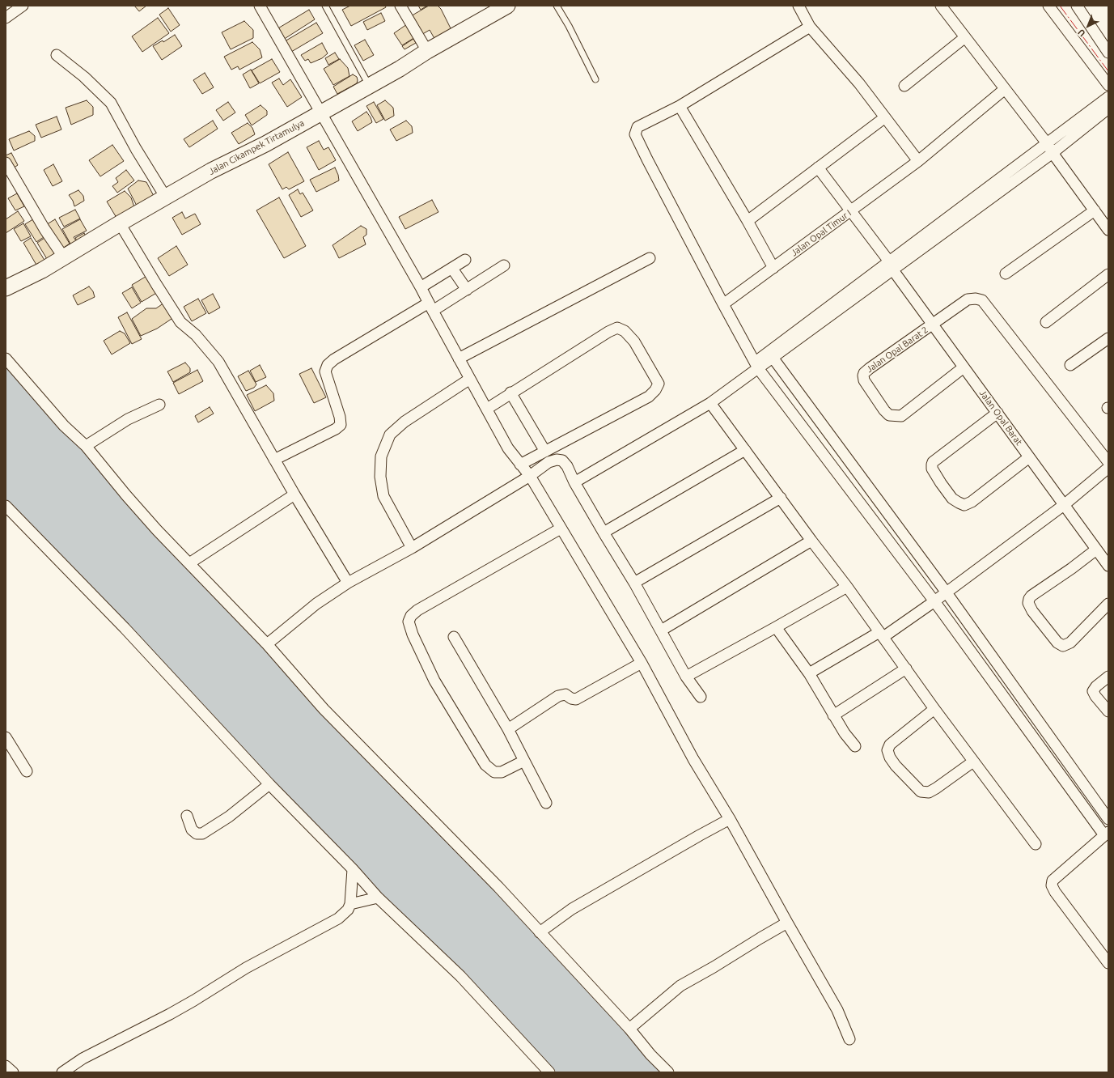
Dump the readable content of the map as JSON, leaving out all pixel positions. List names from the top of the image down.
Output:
{
  "streets": {
    "street": [
      "Jalan Cikampek Tirtamulya",
      "Jalan Opal Timur I",
      "Jalan Opal Barat 2",
      "Jalan Opal Barat"
    ]
  },
  "crossings": [
    ["Jalan Opal Timur I", "Jalan Opal Barat"],
    ["Jalan Opal Barat 2", "Jalan Opal Barat"]
  ],
  "north": "bottom left"
}
